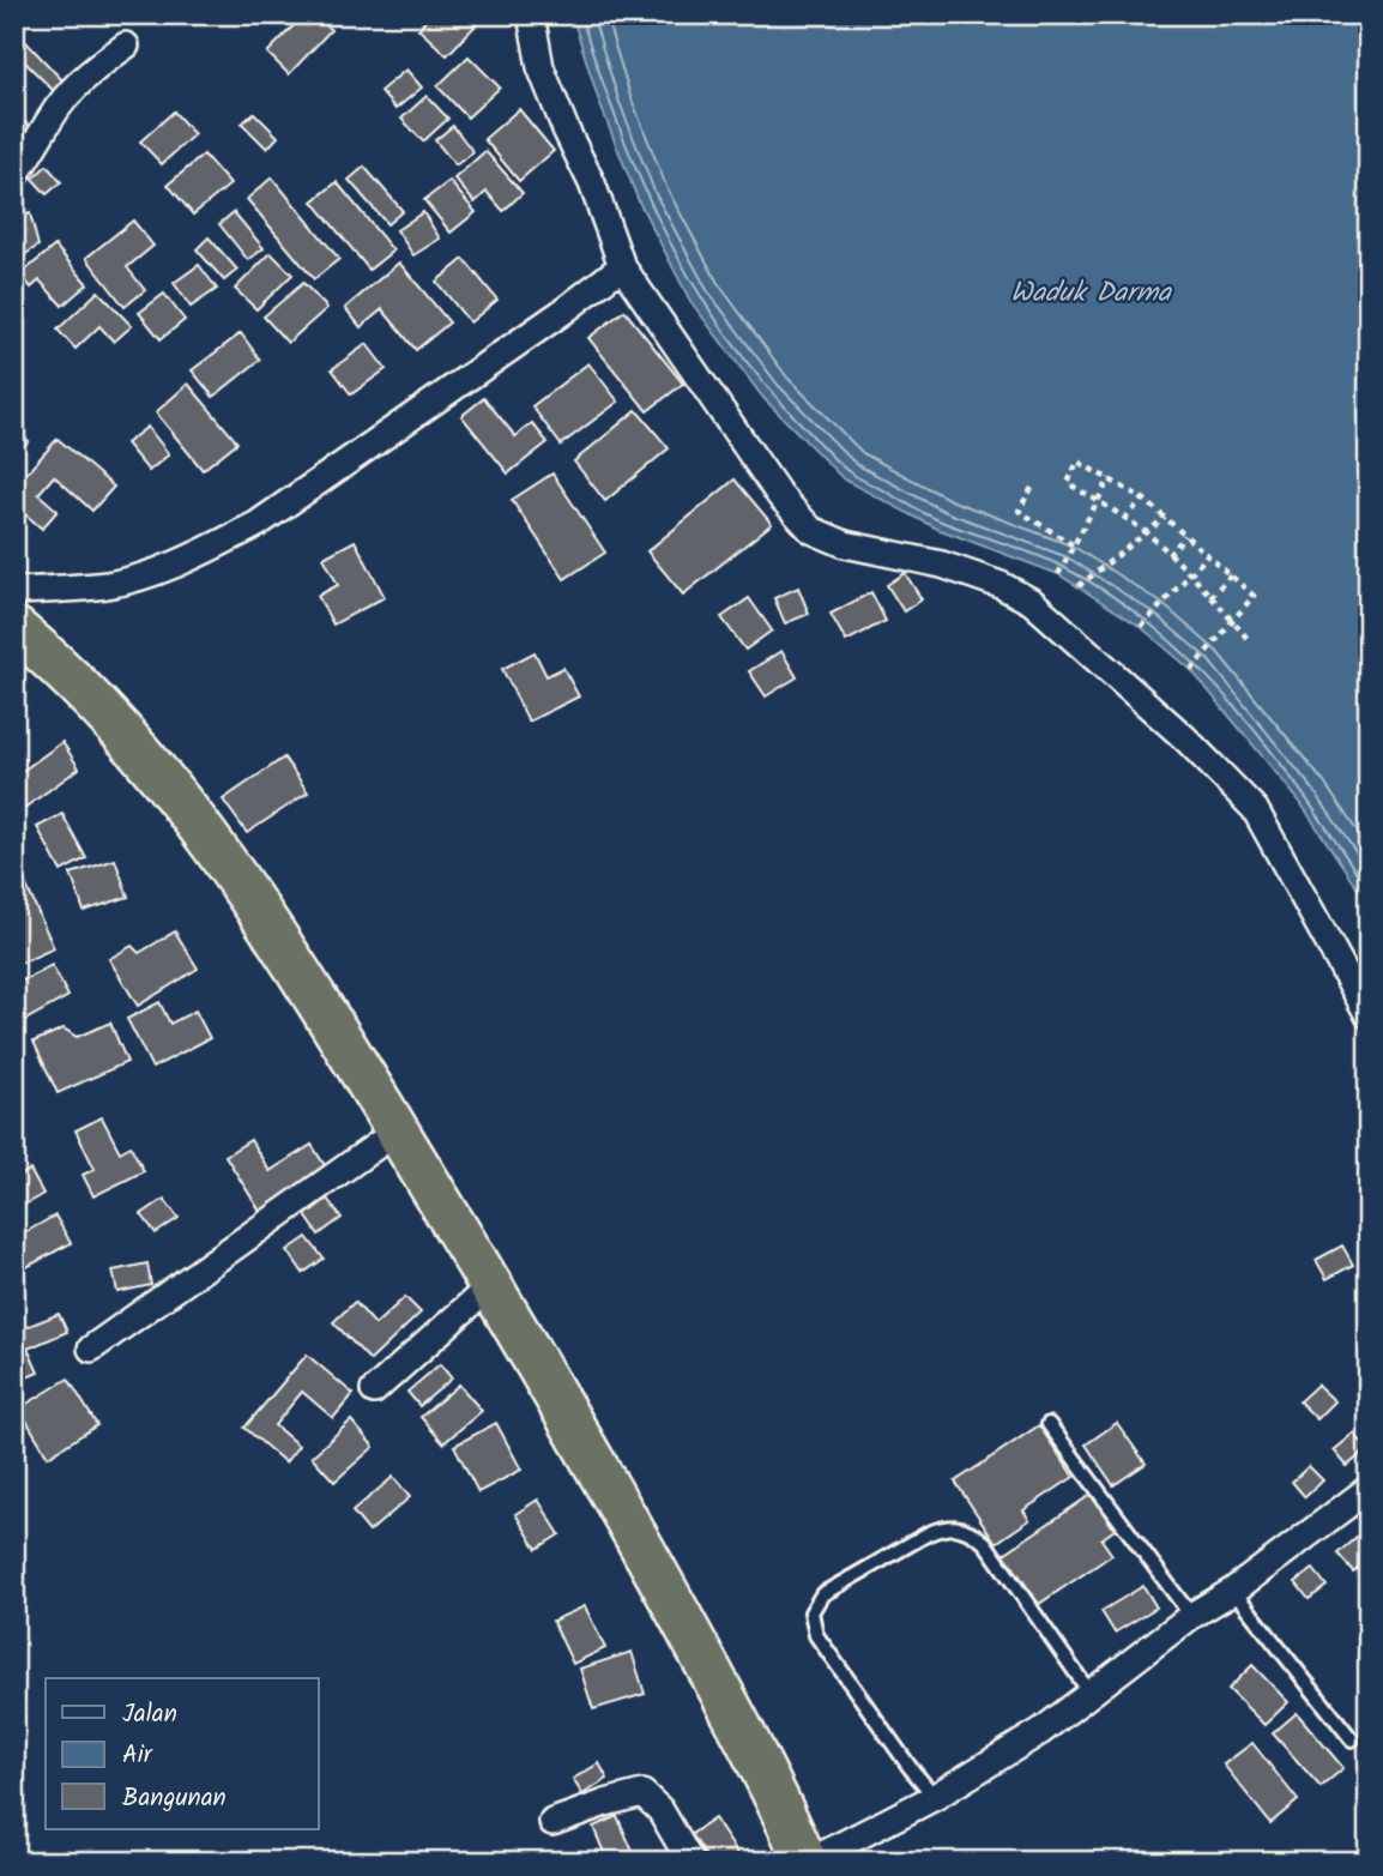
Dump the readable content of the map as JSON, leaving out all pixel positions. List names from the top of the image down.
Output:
{
  "water": ["Waduk Darma"],
  "legend": ["Jalan", "Air", "Bangunan"]
}
